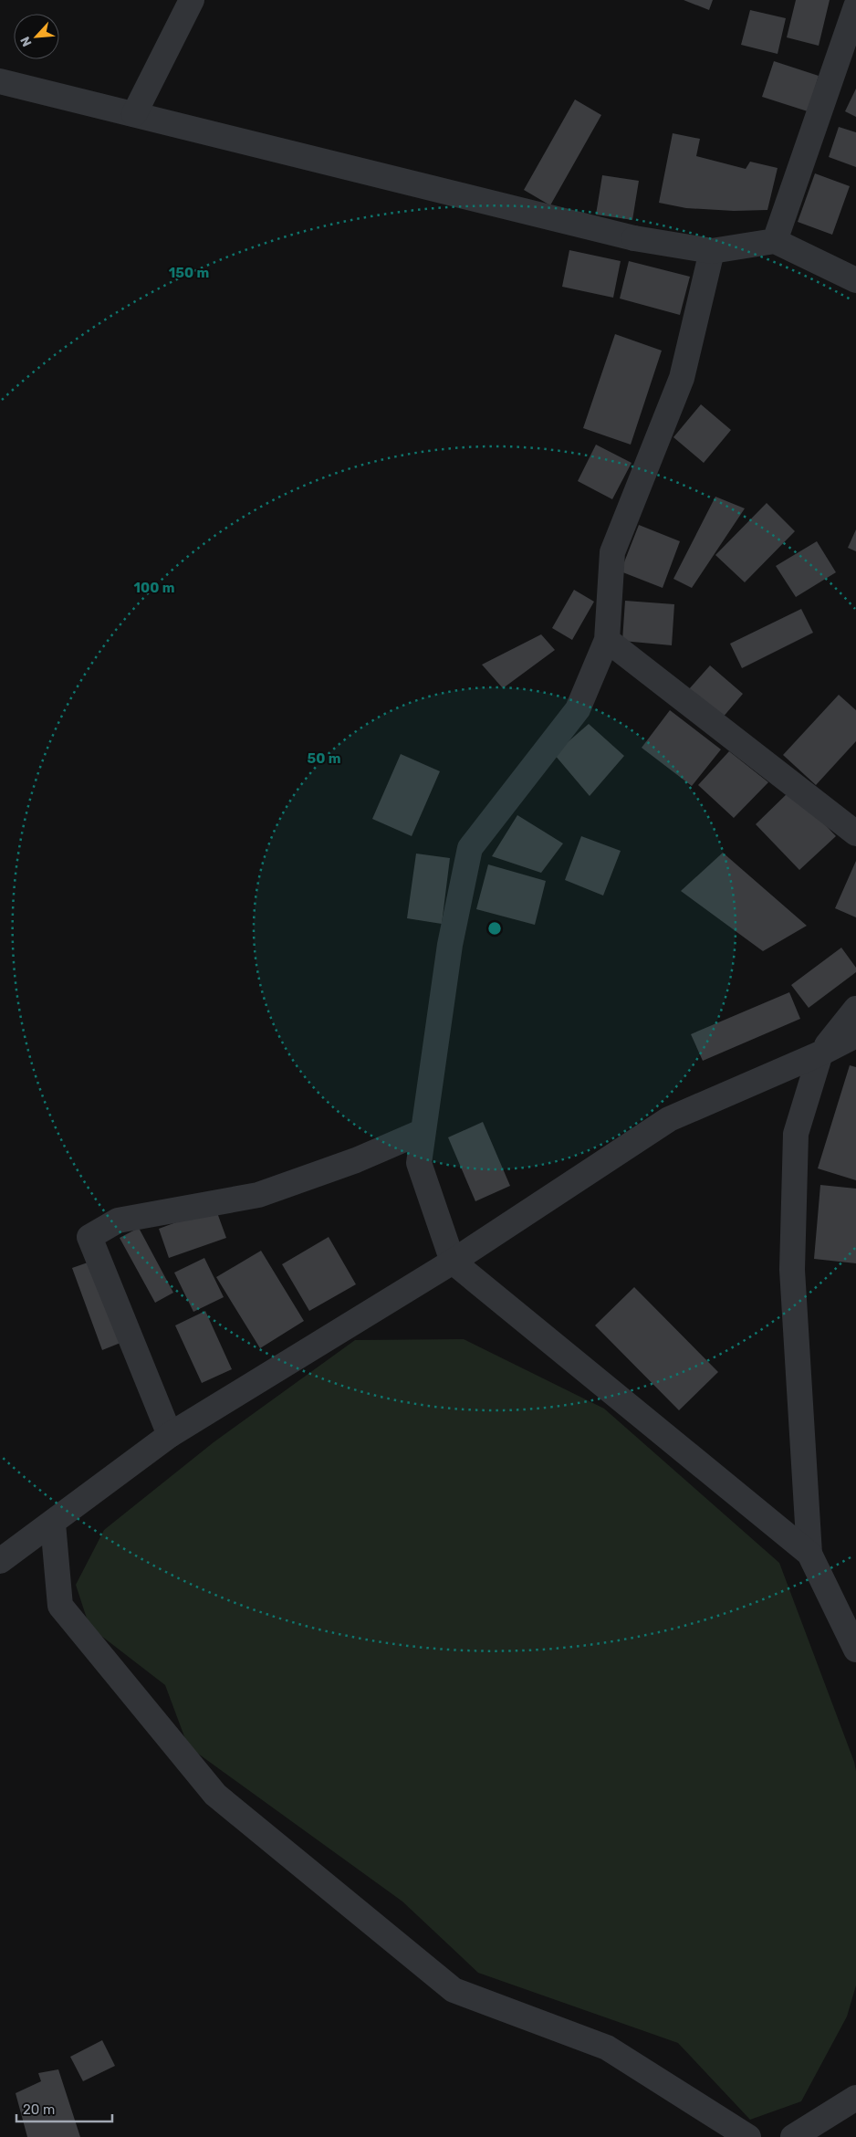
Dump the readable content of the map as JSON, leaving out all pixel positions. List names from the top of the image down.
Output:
{
  "scale_bar": "20 m",
  "north": "bottom left",
  "rings": ["150 m", "100 m", "50 m"]
}
